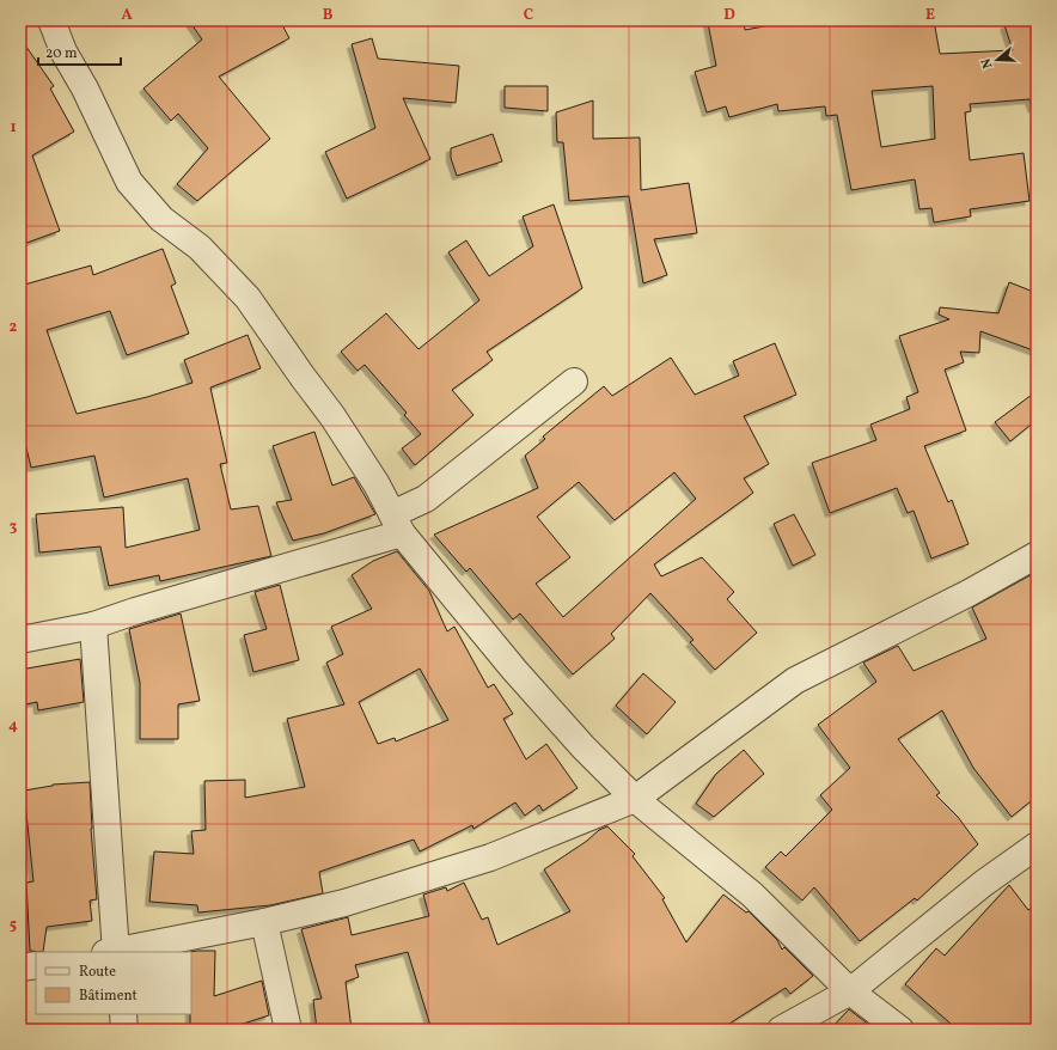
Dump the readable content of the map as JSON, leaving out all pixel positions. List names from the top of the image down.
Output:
{
  "legend": ["Route", "Bâtiment"],
  "scale_bar": "20 m",
  "north": "left",
  "grid": {
    "columns": [
      "A",
      "B",
      "C",
      "D",
      "E"
    ],
    "rows": [
      "1",
      "2",
      "3",
      "4",
      "5"
    ]
  }
}
